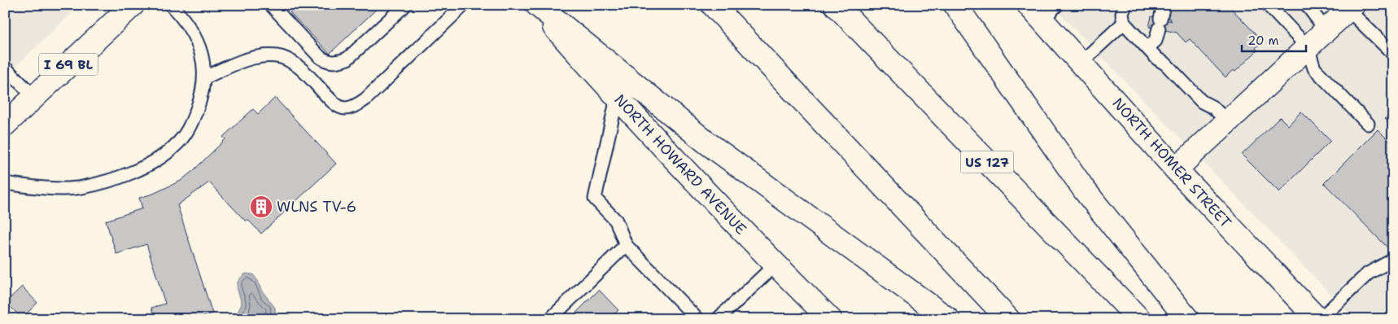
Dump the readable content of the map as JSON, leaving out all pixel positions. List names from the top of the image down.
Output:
{
  "streets": {
    "main road": [
      "I 69 BL",
      "US 127",
      "NORTH HOMER STREET",
      "NORTH HOWARD AVENUE"
    ]
  },
  "places": {
    "building": ["WLNS TV-6"]
  },
  "scale_bar": "20 m"
}
